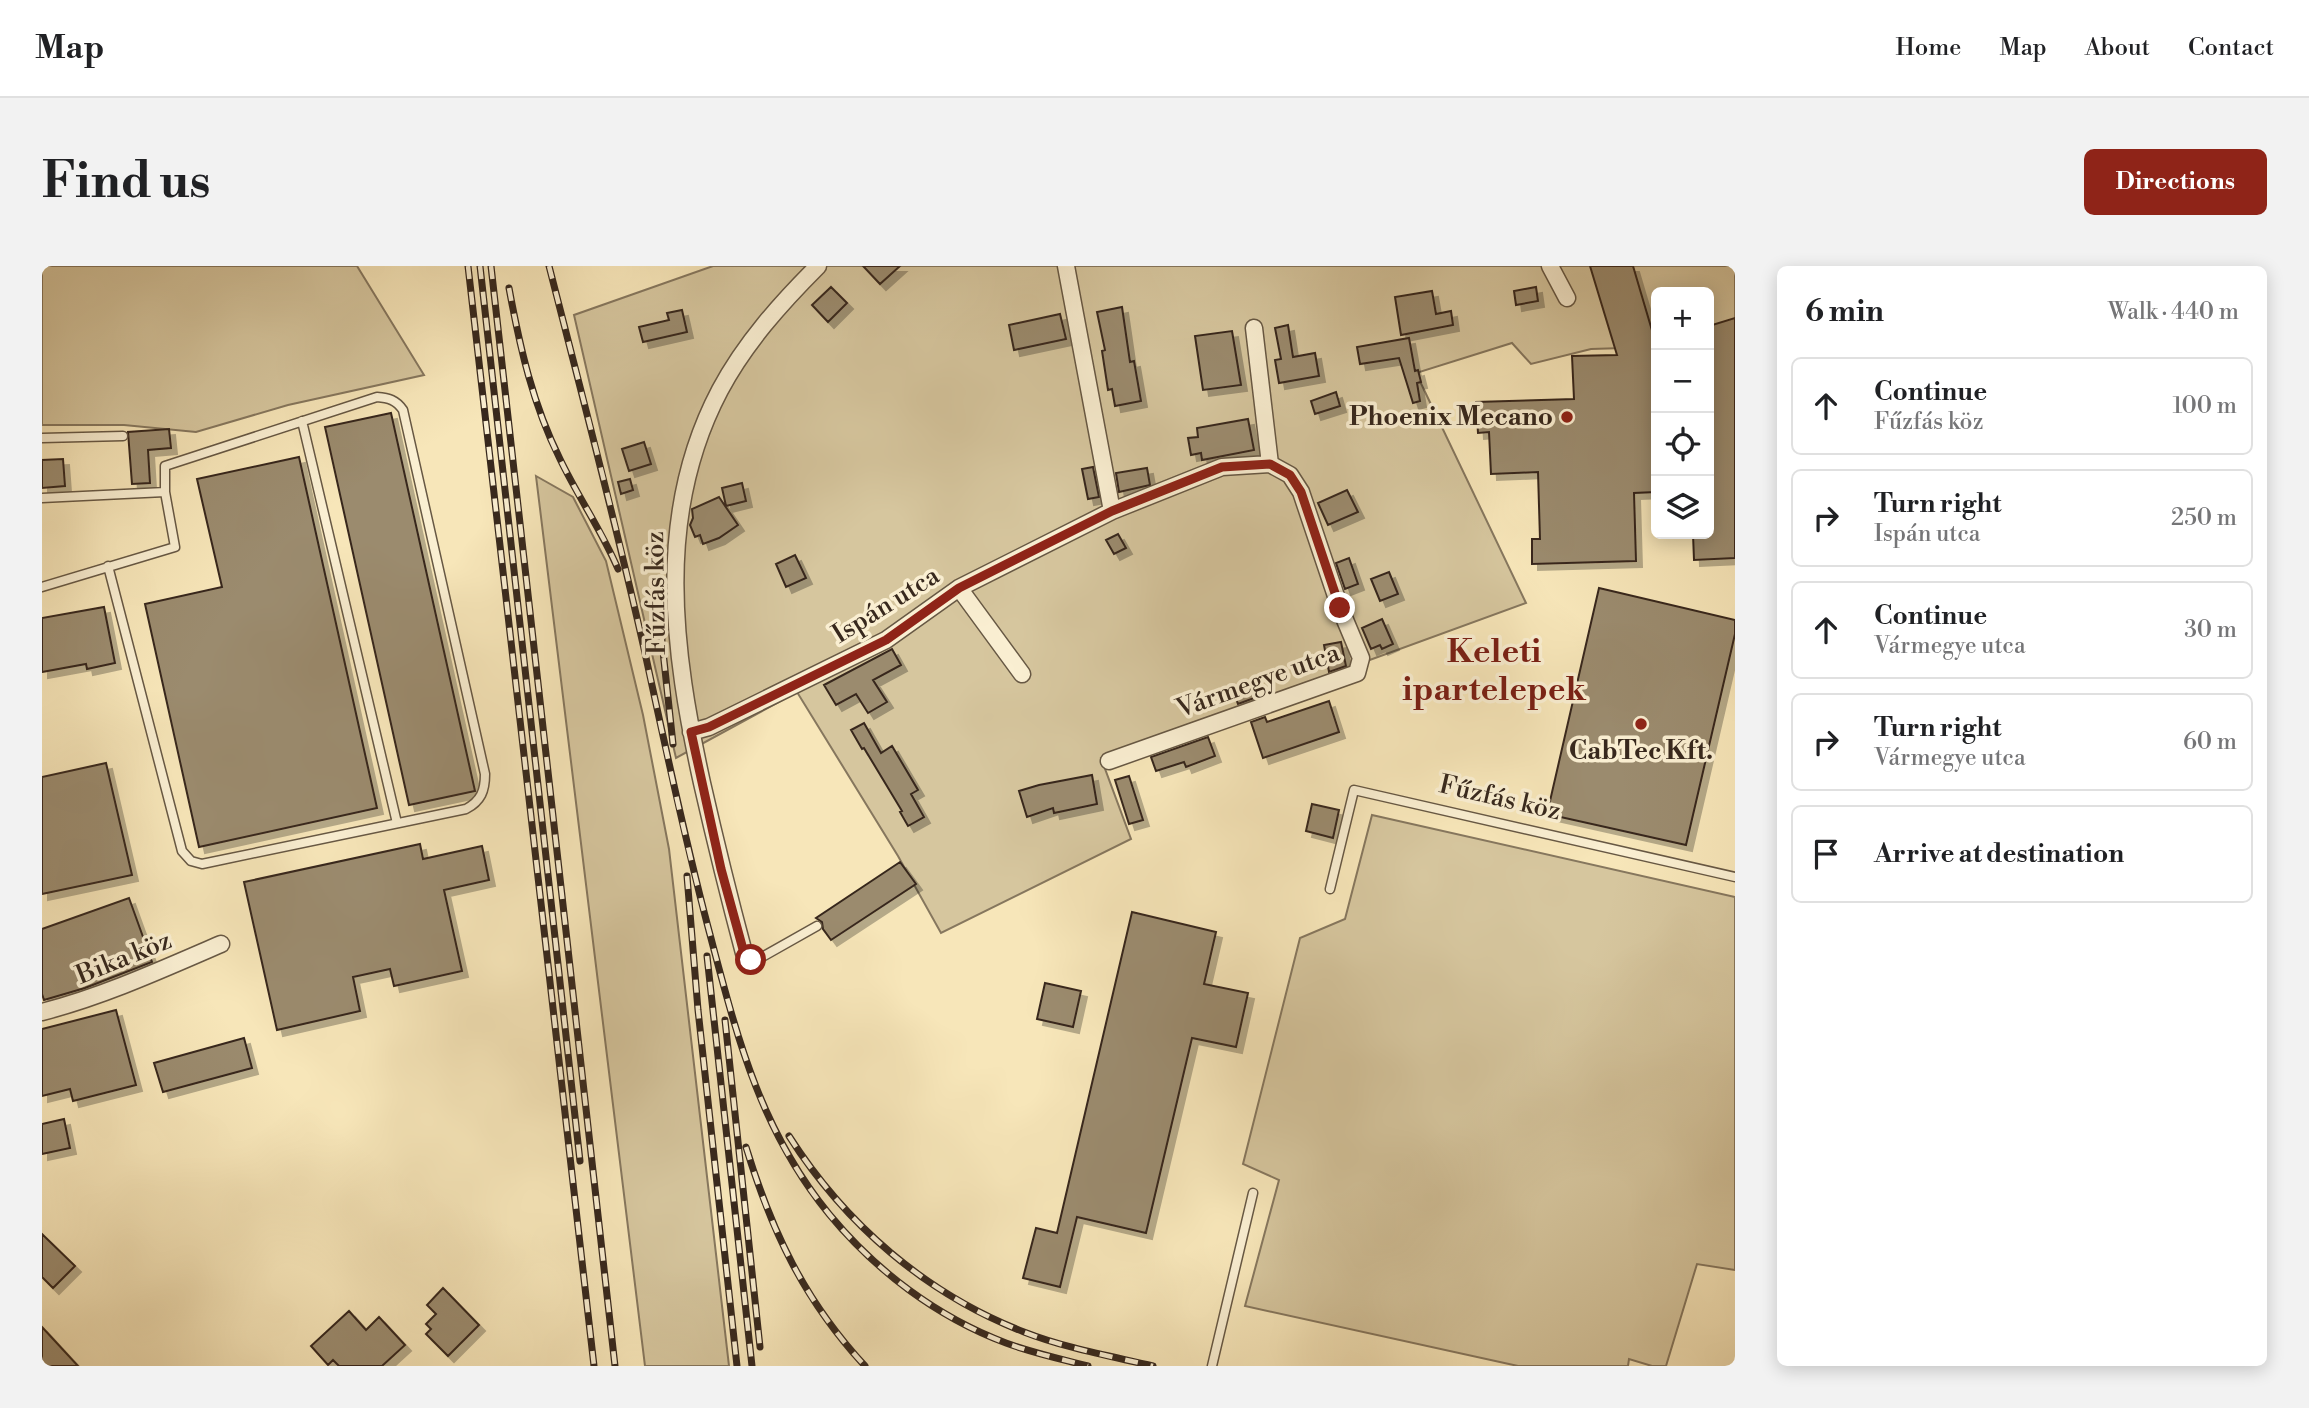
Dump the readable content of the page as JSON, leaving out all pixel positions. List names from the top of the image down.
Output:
{
  "streets": {
    "street": [
      "Fűzfás köz",
      "Ispán utca",
      "Vármegye utca",
      "Bika köz"
    ]
  },
  "crossings": [
    ["Fűzfás köz", "Ispán utca"],
    ["Ispán utca", "Vármegye utca"]
  ],
  "districts": ["Keleti ipartelepek"],
  "places": ["Phoenix Mecano", "CabTec Kft."],
  "page": {
    "header": "Map",
    "nav": [
      "Home",
      "Map",
      "About",
      "Contact"
    ],
    "buttons": "Directions",
    "title": "Find us",
    "heading": ["6 min", "Walk · 440 m"],
    "map_buttons": ["+", "−"],
    "list": [
      ["Continue", "Fűzfás köz", "100 m"],
      ["Turn right", "Ispán utca", "250 m"],
      ["Continue", "Vármegye utca", "30 m"],
      ["Turn right", "Vármegye utca", "60 m"],
      "Arrive at destination"
    ]
  }
}
